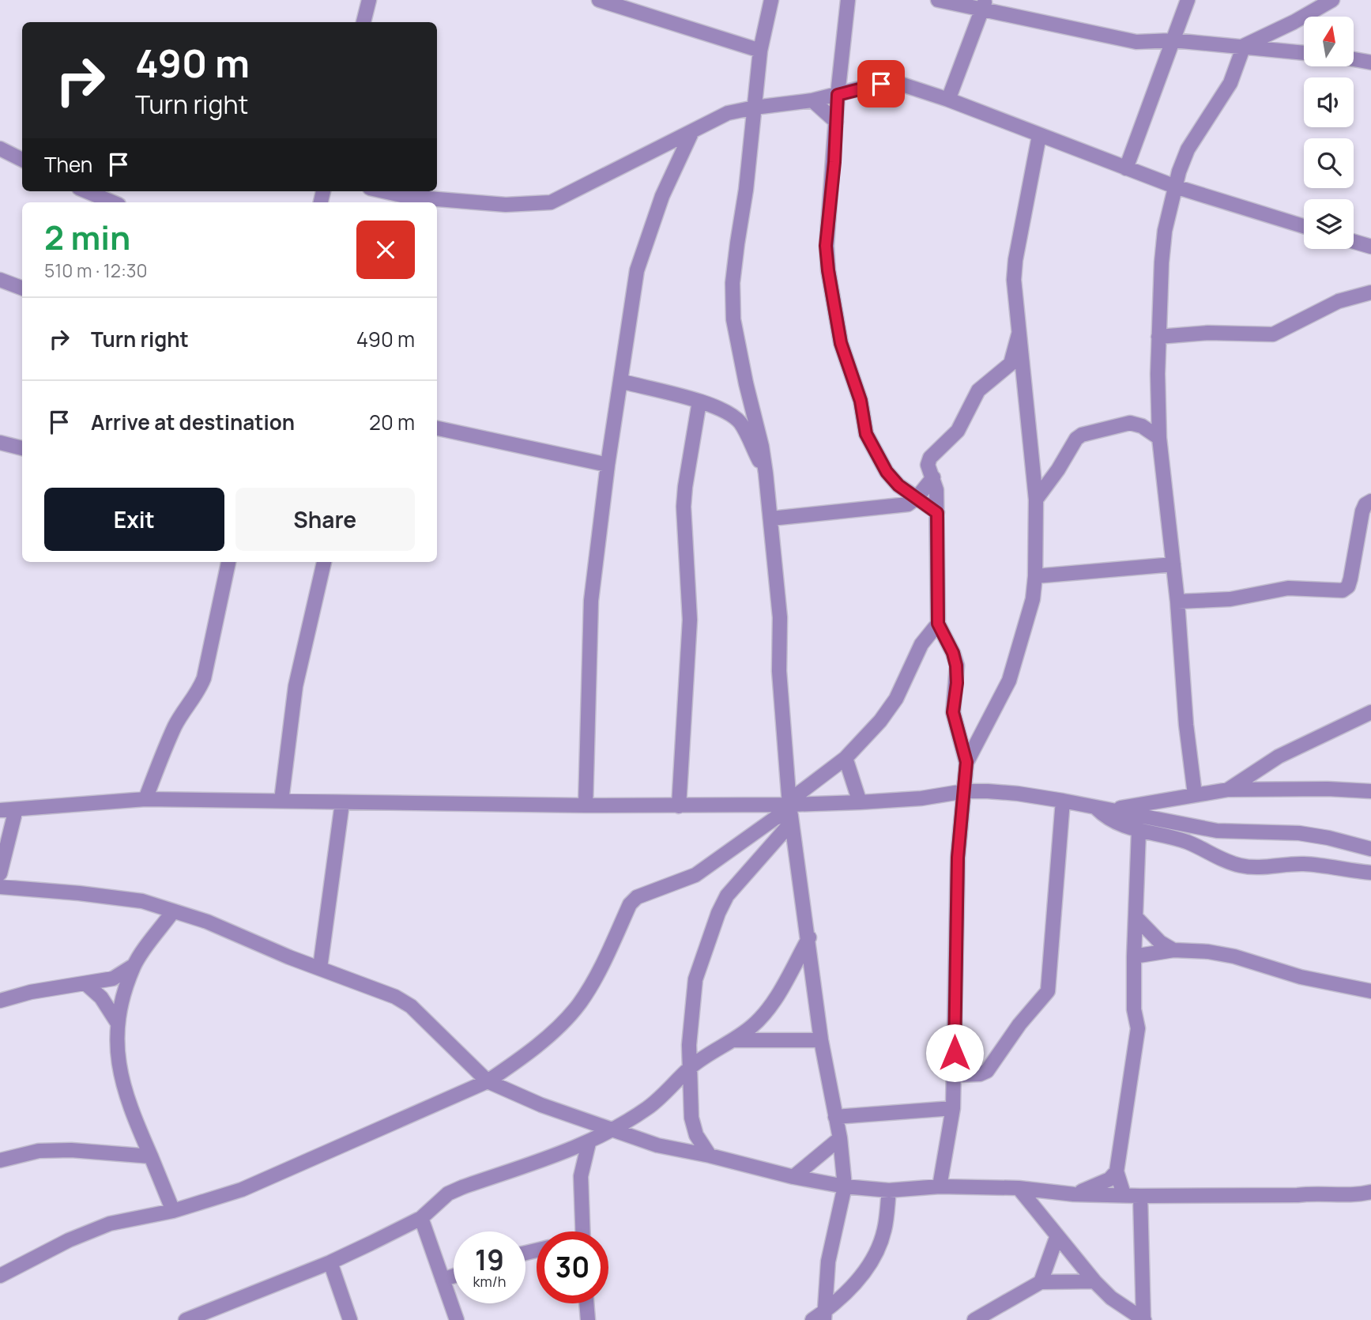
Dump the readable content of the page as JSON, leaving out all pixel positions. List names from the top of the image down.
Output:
{
  "north": "top",
  "page": {
    "turn": ["490 m", "Turn right"],
    "then": "Then",
    "heading": ["2 min", "510 m · 12:30"],
    "list": [
      {
        "name": "Turn right",
        "value": "490 m"
      },
      {
        "name": "Arrive at destination",
        "value": "20 m"
      }
    ],
    "buttons": ["Exit", "Share"],
    "speed": "19 km/h",
    "limit": "30"
  }
}
